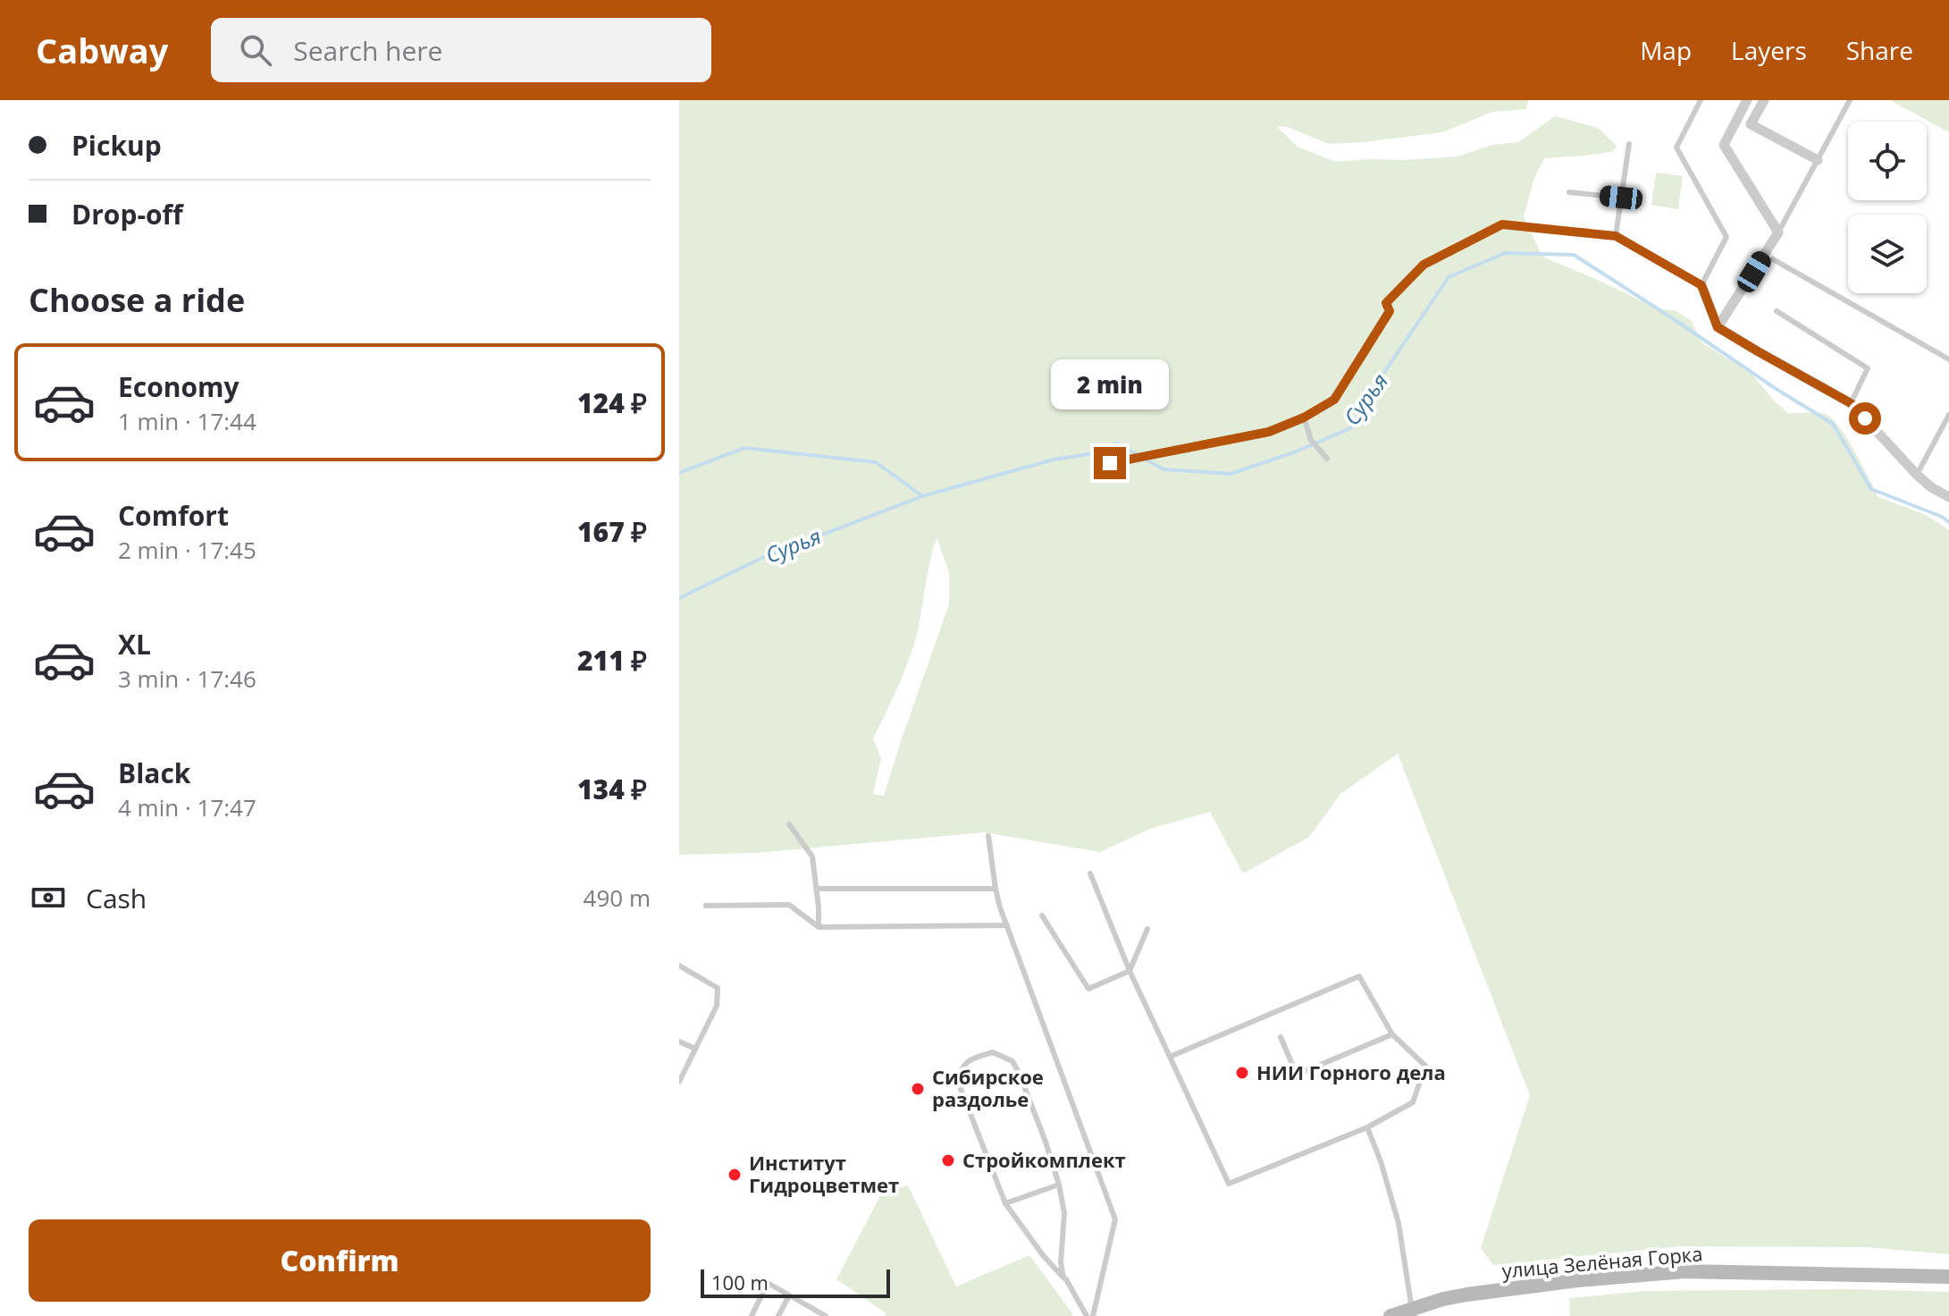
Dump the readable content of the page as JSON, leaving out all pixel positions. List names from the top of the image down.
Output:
{
  "streets": {
    "street": ["улица Зелёная Горка"]
  },
  "water": ["Сурья"],
  "places": [
    "НИИ Горного дела",
    "Сибирское раздолье",
    "Стройкомплект",
    "Институт Гидроцветмет"
  ],
  "scale_bar": "100 m",
  "page": {
    "header": "Cabway",
    "search": "Search here",
    "nav": ["Map", "Layers", "Share"],
    "banner": ["Pickup", "Drop-off"],
    "heading": "Choose a ride",
    "list": [
      {
        "name": "Economy",
        "note": "1 min · 17:44",
        "value": "124 ₽"
      },
      {
        "name": "Comfort",
        "note": "2 min · 17:45",
        "value": "167 ₽"
      },
      {
        "name": "XL",
        "note": "3 min · 17:46",
        "value": "211 ₽"
      },
      {
        "name": "Black",
        "note": "4 min · 17:47",
        "value": "134 ₽"
      }
    ],
    "bubble": "2 min",
    "pay": ["Cash", "490 m"],
    "buttons": "Confirm",
    "scale": "100 m"
  }
}
